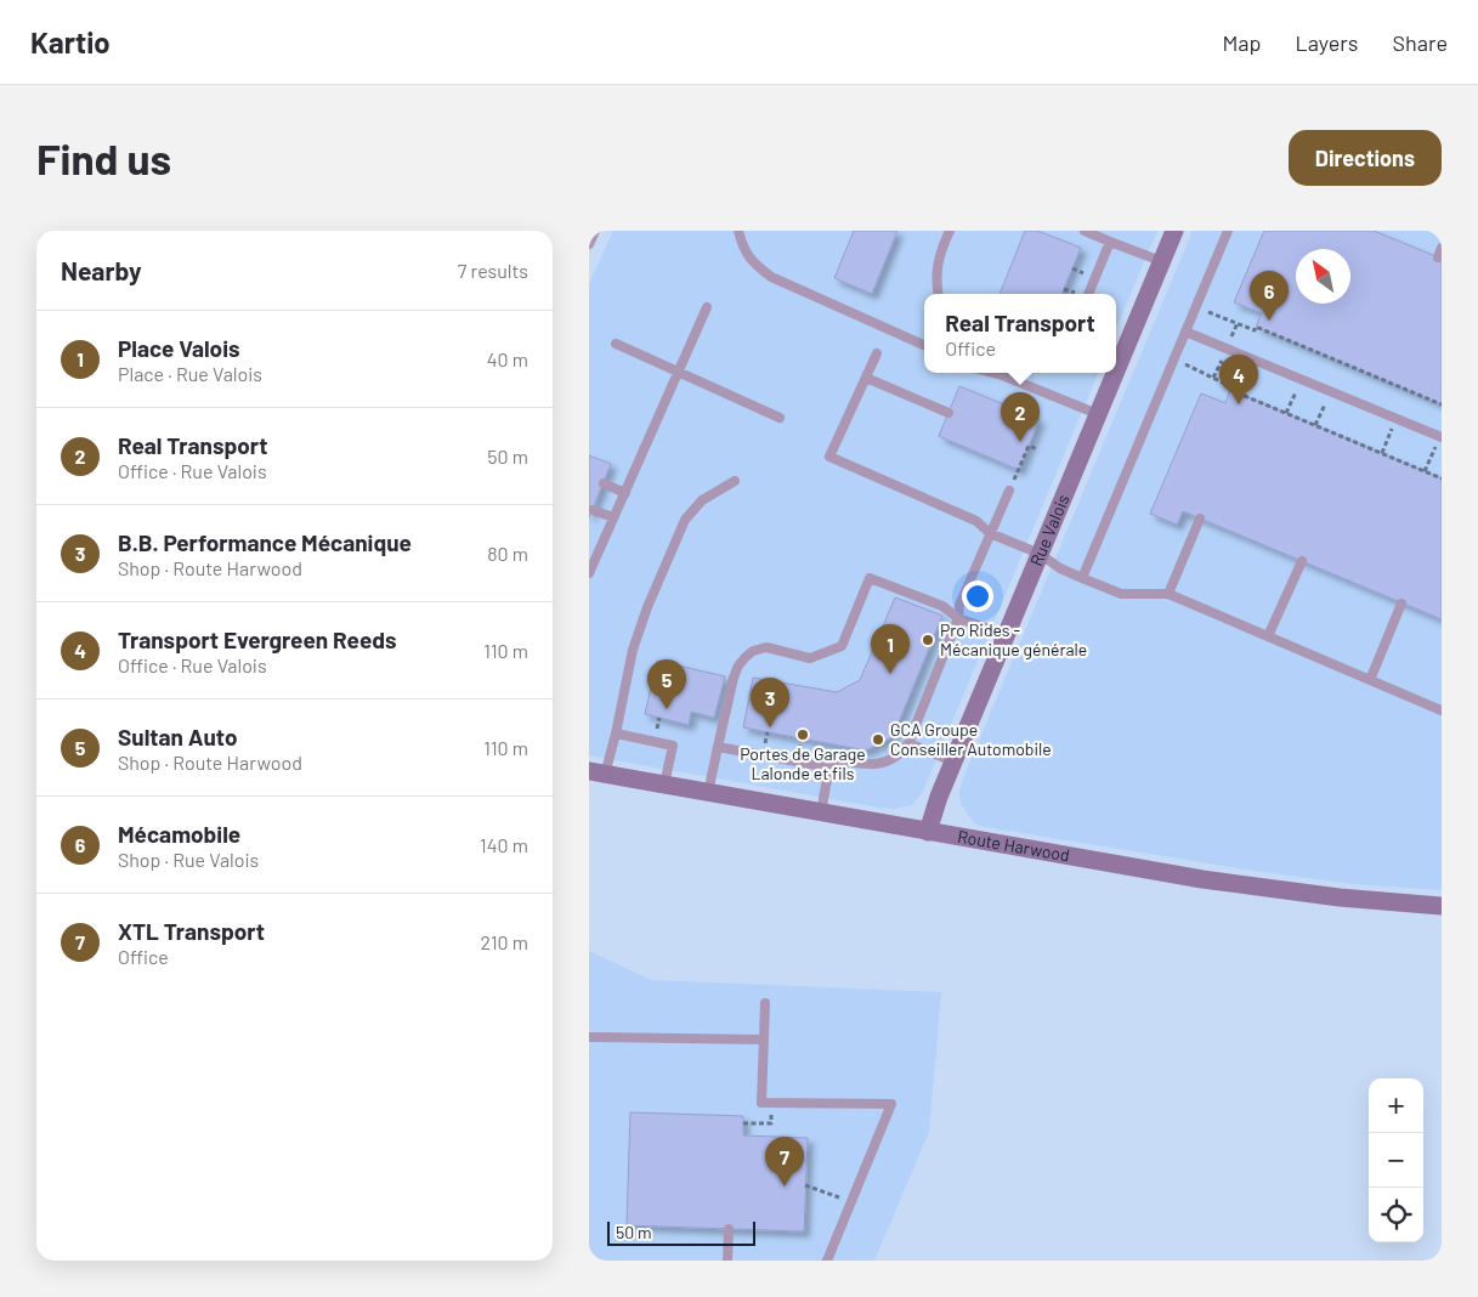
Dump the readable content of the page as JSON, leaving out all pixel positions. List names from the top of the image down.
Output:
{
  "streets": {
    "main road": ["Rue Valois", "Route Harwood"]
  },
  "crossings": [
    ["Rue Valois", "Route Harwood"]
  ],
  "places": ["Pro Rides - Mécanique générale", "Portes de Garage Lalonde et fils", "GCA Groupe Conseiller Automobile"],
  "scale_bar": "50 m",
  "north": "top left",
  "page": {
    "header": "Kartio",
    "nav": ["Map", "Layers", "Share"],
    "buttons": "Directions",
    "title": "Find us",
    "heading": ["Nearby", "7 results"],
    "pins": [
      "6",
      "4",
      "2",
      "1",
      "5",
      "3",
      "7"
    ],
    "popup": ["Real Transport", "Office"],
    "list": [
      {
        "mark": "1",
        "name": "Place Valois",
        "note": "Place · Rue Valois",
        "value": "40 m"
      },
      {
        "mark": "2",
        "name": "Real Transport",
        "note": "Office · Rue Valois",
        "value": "50 m"
      },
      {
        "mark": "3",
        "name": "B.B. Performance Mécanique",
        "note": "Shop · Route Harwood",
        "value": "80 m"
      },
      {
        "mark": "4",
        "name": "Transport Evergreen Reeds",
        "note": "Office · Rue Valois",
        "value": "110 m"
      },
      {
        "mark": "5",
        "name": "Sultan Auto",
        "note": "Shop · Route Harwood",
        "value": "110 m"
      },
      {
        "mark": "6",
        "name": "Mécamobile",
        "note": "Shop · Rue Valois",
        "value": "140 m"
      },
      {
        "mark": "7",
        "name": "XTL Transport",
        "note": "Office",
        "value": "210 m"
      }
    ],
    "map_buttons": ["+", "−"],
    "scale": "50 m"
  }
}
